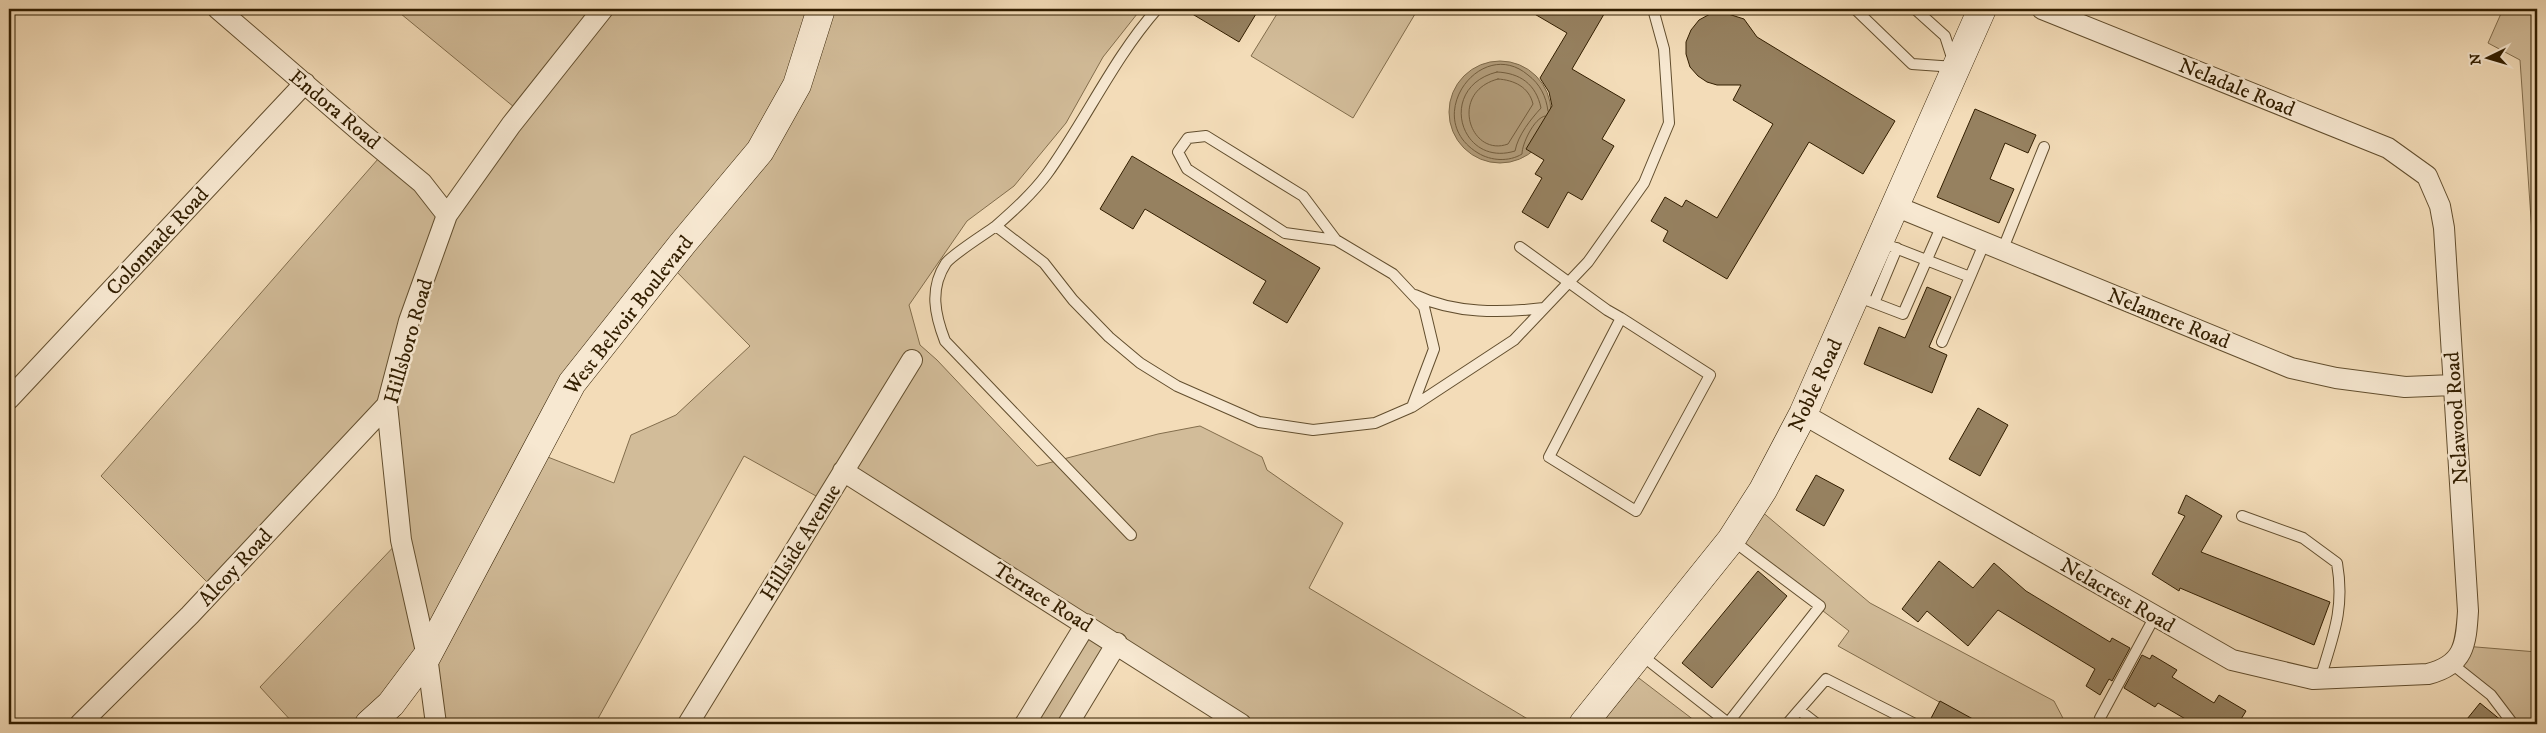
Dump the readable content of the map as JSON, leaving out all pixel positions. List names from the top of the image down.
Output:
{
  "streets": {
    "street": [
      "Neladale Road",
      "Endora Road",
      "Colonnade Road",
      "West Belvoir Boulevard",
      "Nelamere Road",
      "Hillsboro Road",
      "Noble Road",
      "Nelawood Road",
      "Hillside Avenue",
      "Alcoy Road",
      "Nelacrest Road",
      "Terrace Road"
    ]
  },
  "crossings": [
    ["Neladale Road", "Nelawood Road"],
    ["Endora Road", "Colonnade Road"],
    ["Endora Road", "Hillsboro Road"],
    ["West Belvoir Boulevard", "Hillsboro Road"],
    ["Nelamere Road", "Noble Road"],
    ["Nelamere Road", "Nelawood Road"],
    ["Hillsboro Road", "Alcoy Road"],
    ["Noble Road", "Nelacrest Road"],
    ["Nelawood Road", "Nelacrest Road"],
    ["Hillside Avenue", "Terrace Road"]
  ],
  "north": "left"
}
